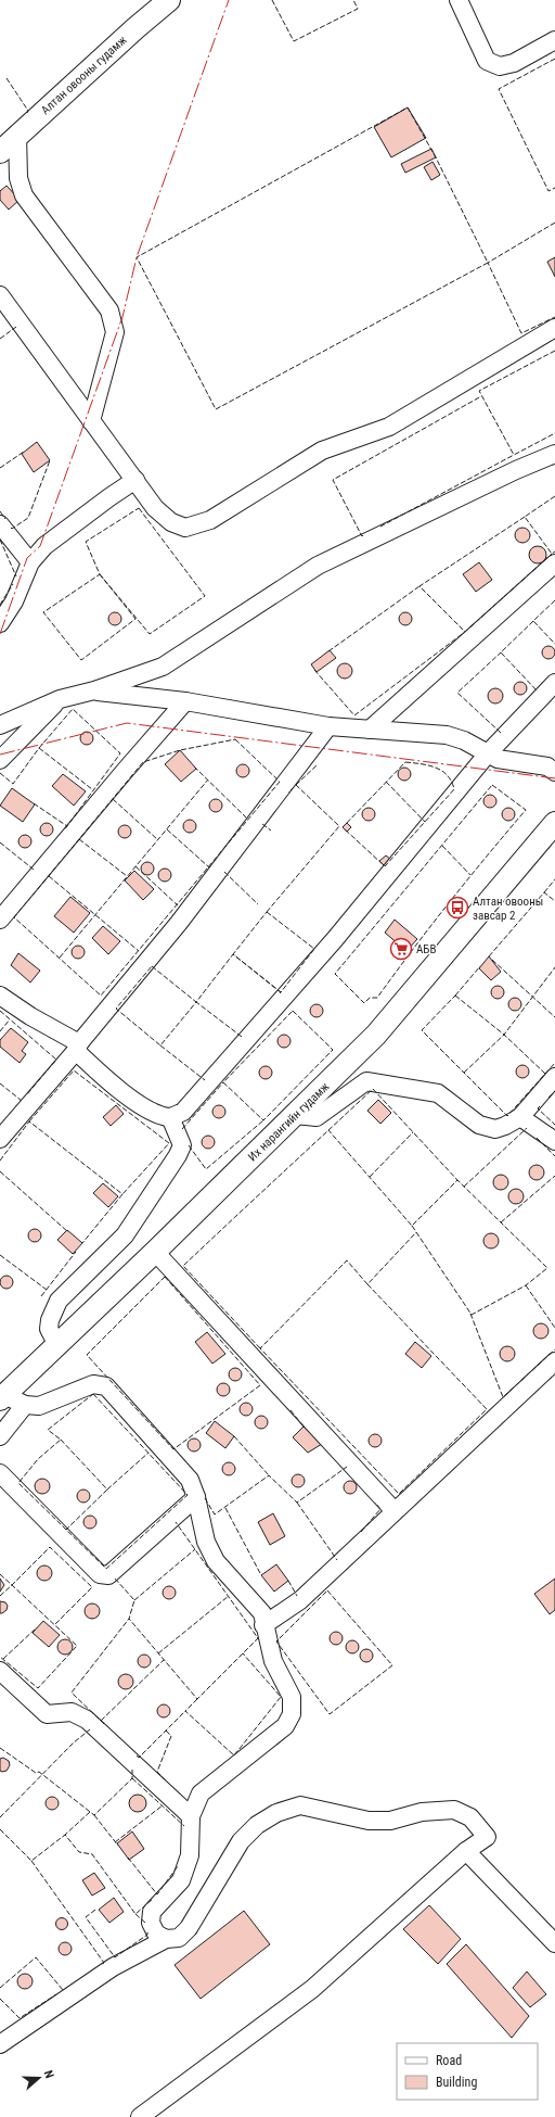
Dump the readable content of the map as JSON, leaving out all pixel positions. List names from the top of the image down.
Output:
{
  "streets": {
    "main road": ["Алтан овооны гудамж", "Их нарангийн гудамж"]
  },
  "places": {
    "bus stop": ["Алтан овооны завсар 2"],
    "supermarket": ["АБВ"]
  },
  "legend": ["Road", "Building"],
  "north": "right"
}
